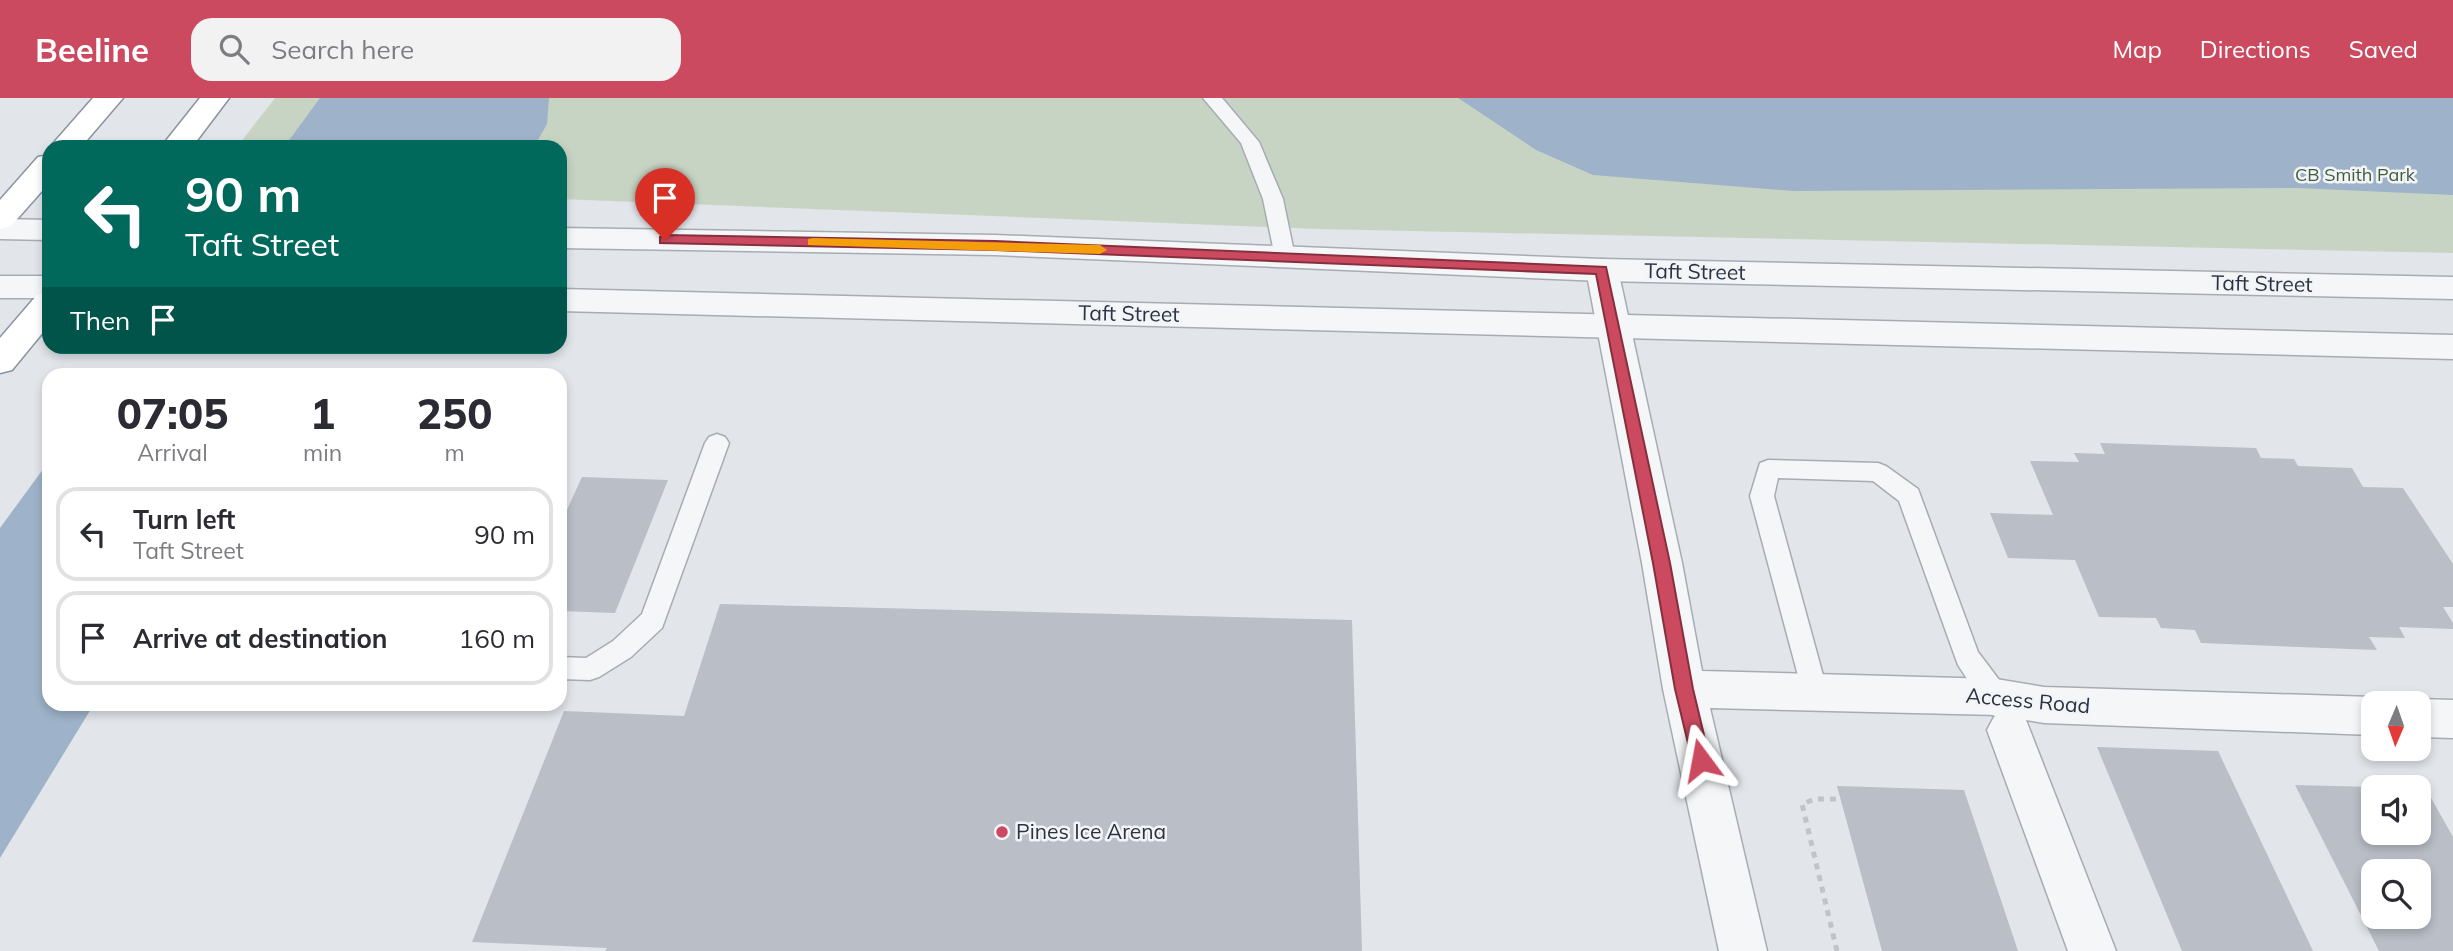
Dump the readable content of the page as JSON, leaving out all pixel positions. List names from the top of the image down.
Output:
{
  "streets": {
    "street": ["Taft Street", "Access Road"]
  },
  "parks": ["CB Smith Park"],
  "places": ["Pines Ice Arena"],
  "north": "bottom",
  "page": {
    "header": "Beeline",
    "search": "Search here",
    "nav": ["Map", "Directions", "Saved"],
    "turn": ["90 m", "Taft Street"],
    "then": "Then",
    "eta": [
      "07:05",
      "Arrival",
      "1",
      "min",
      "250",
      "m"
    ],
    "list": [
      {
        "name": "Turn left",
        "note": "Taft Street",
        "value": "90 m"
      },
      {
        "name": "Arrive at destination",
        "value": "160 m"
      }
    ]
  }
}
